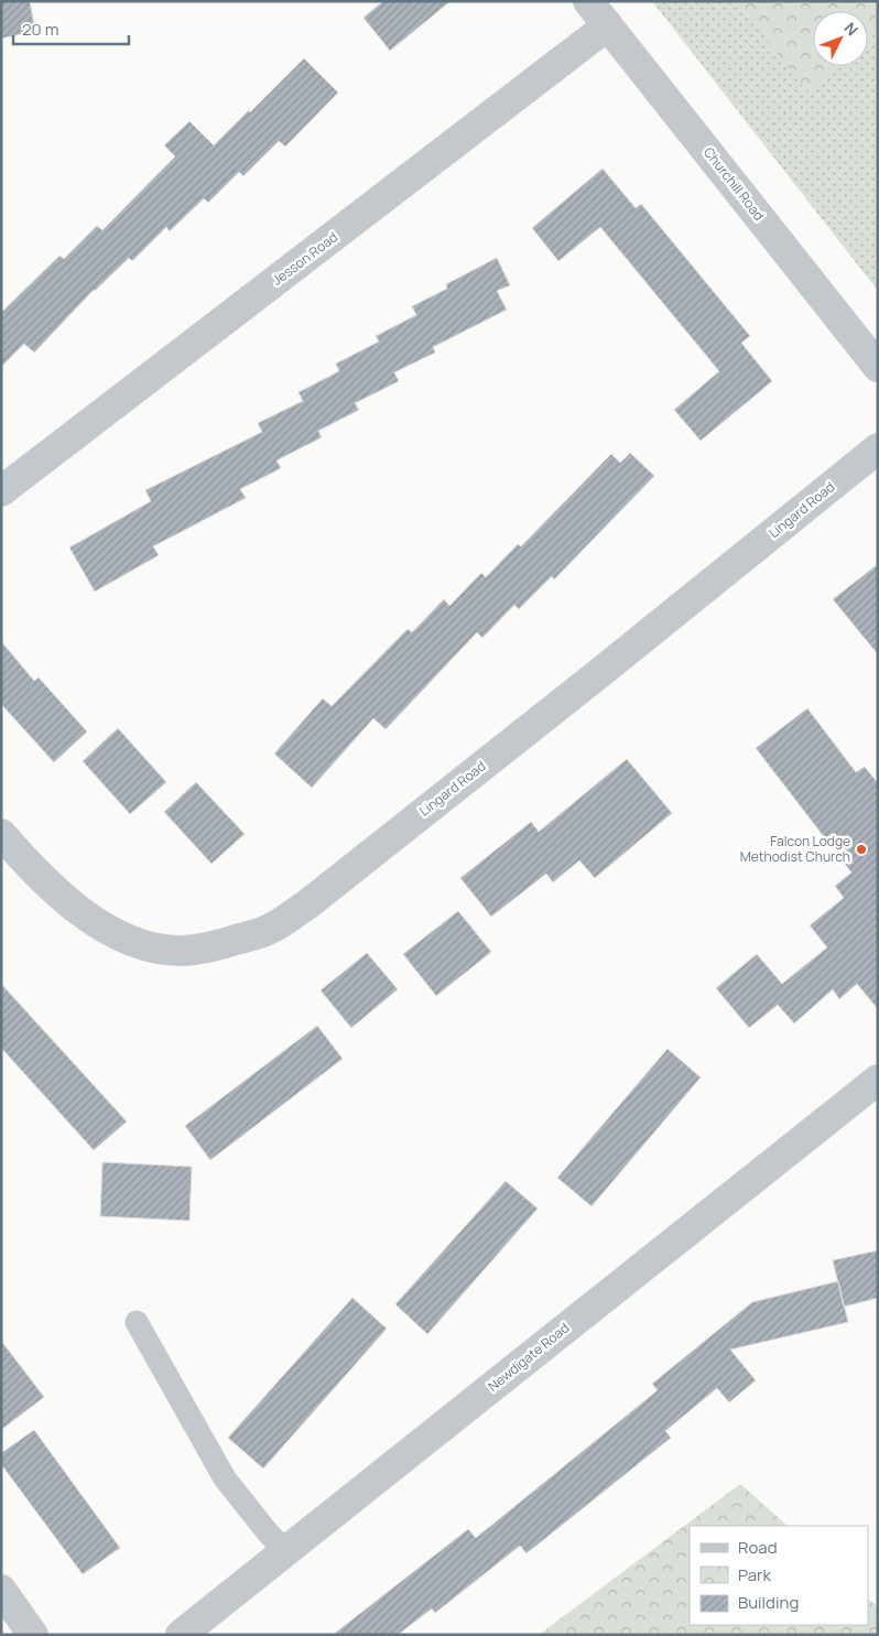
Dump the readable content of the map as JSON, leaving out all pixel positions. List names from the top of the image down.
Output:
{
  "streets": {
    "street": [
      "Churchill Road",
      "Jesson Road",
      "Lingard Road",
      "Newdigate Road"
    ]
  },
  "crossings": [
    ["Churchill Road", "Jesson Road"]
  ],
  "places": ["Falcon Lodge Methodist Church"],
  "legend": ["Road", "Park", "Building"],
  "scale_bar": "20 m",
  "north": "top right"
}
